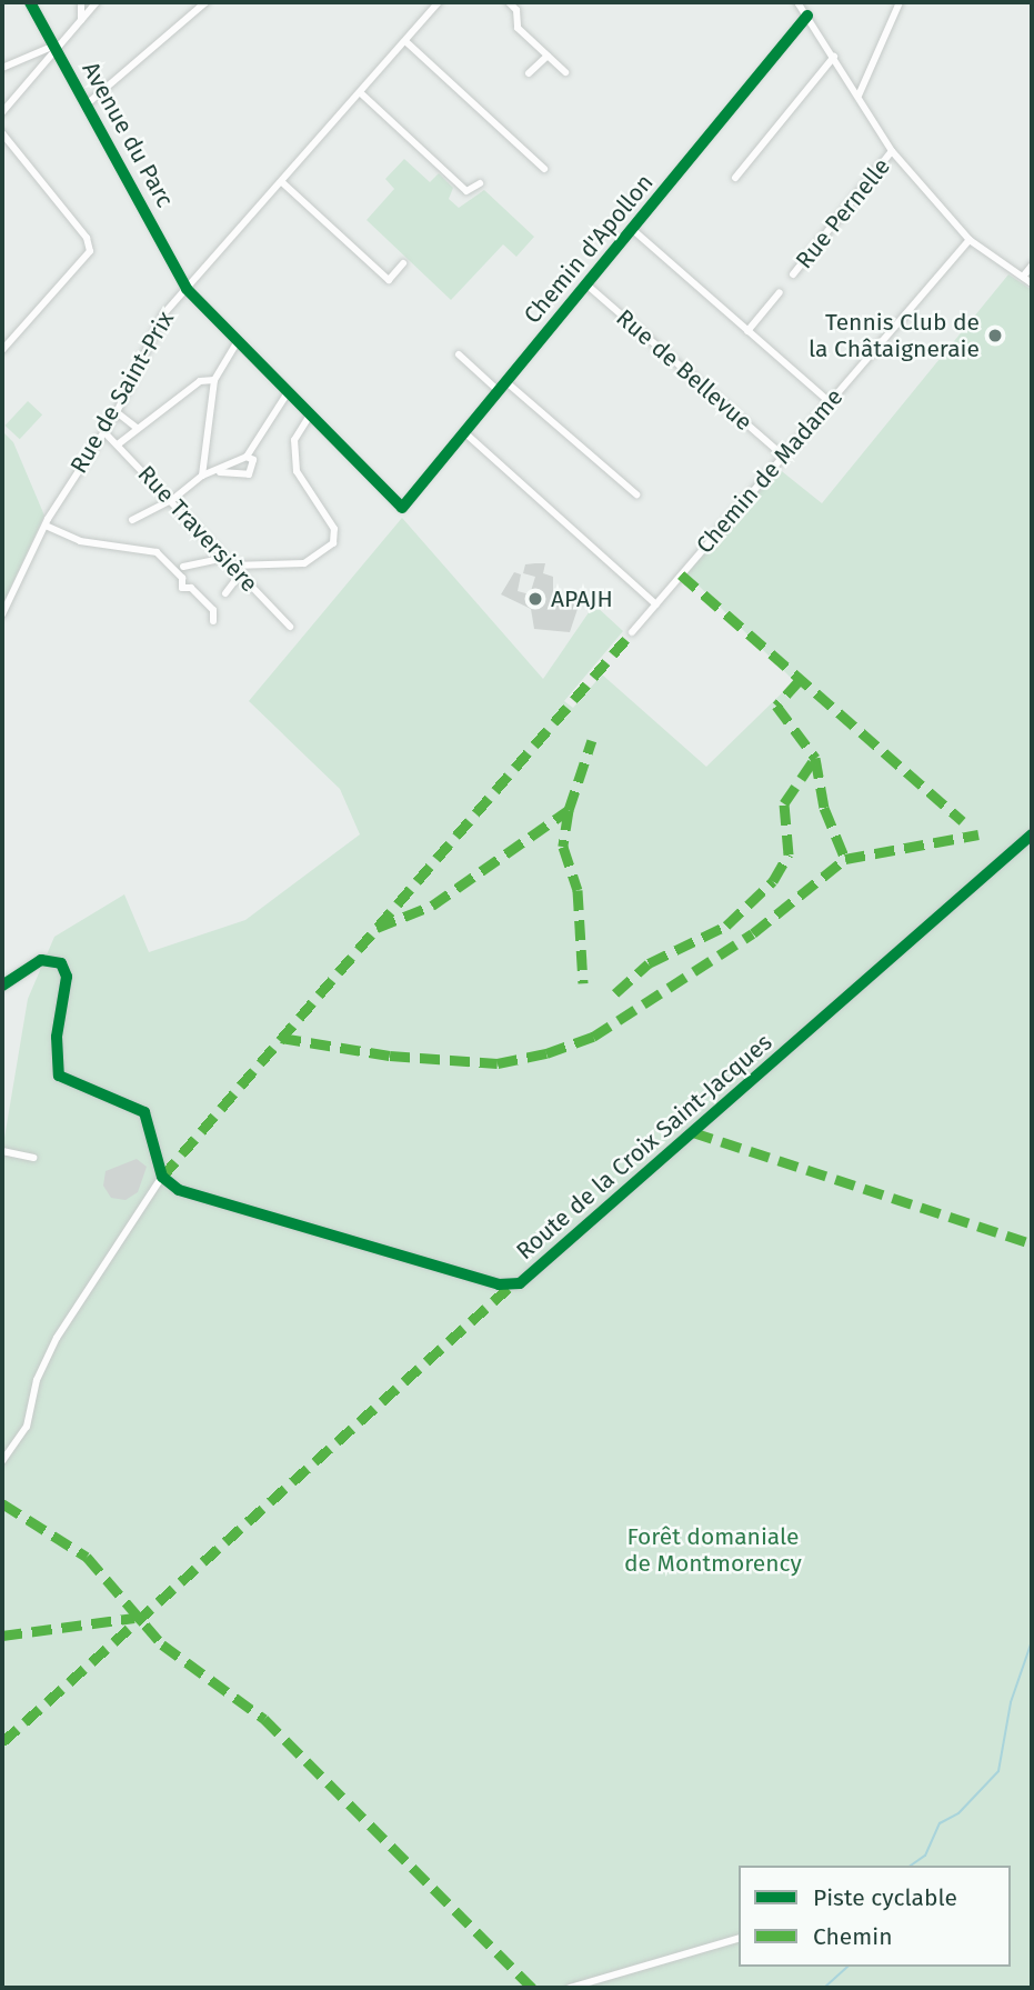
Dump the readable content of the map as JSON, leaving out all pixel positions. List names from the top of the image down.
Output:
{
  "streets": {
    "street": [
      "Avenue du Parc",
      "Rue Pernelle",
      "Chemin d'Apollon",
      "Rue de Bellevue",
      "Rue de Saint-Prix",
      "Chemin de Madame",
      "Rue Traversière",
      "Route de la Croix Saint-Jacques"
    ]
  },
  "crossings": [
    ["Avenue du Parc", "Chemin d'Apollon"],
    ["Avenue du Parc", "Rue de Saint-Prix"],
    ["Chemin d'Apollon", "Rue de Bellevue"],
    ["Rue de Bellevue", "Chemin de Madame"],
    ["Rue de Saint-Prix", "Rue Traversière"]
  ],
  "parks": ["Forêt domaniale de Montmorency"],
  "places": ["Tennis Club de la Châtaigneraie", "APAJH"],
  "legend": ["Piste cyclable", "Chemin"]
}
